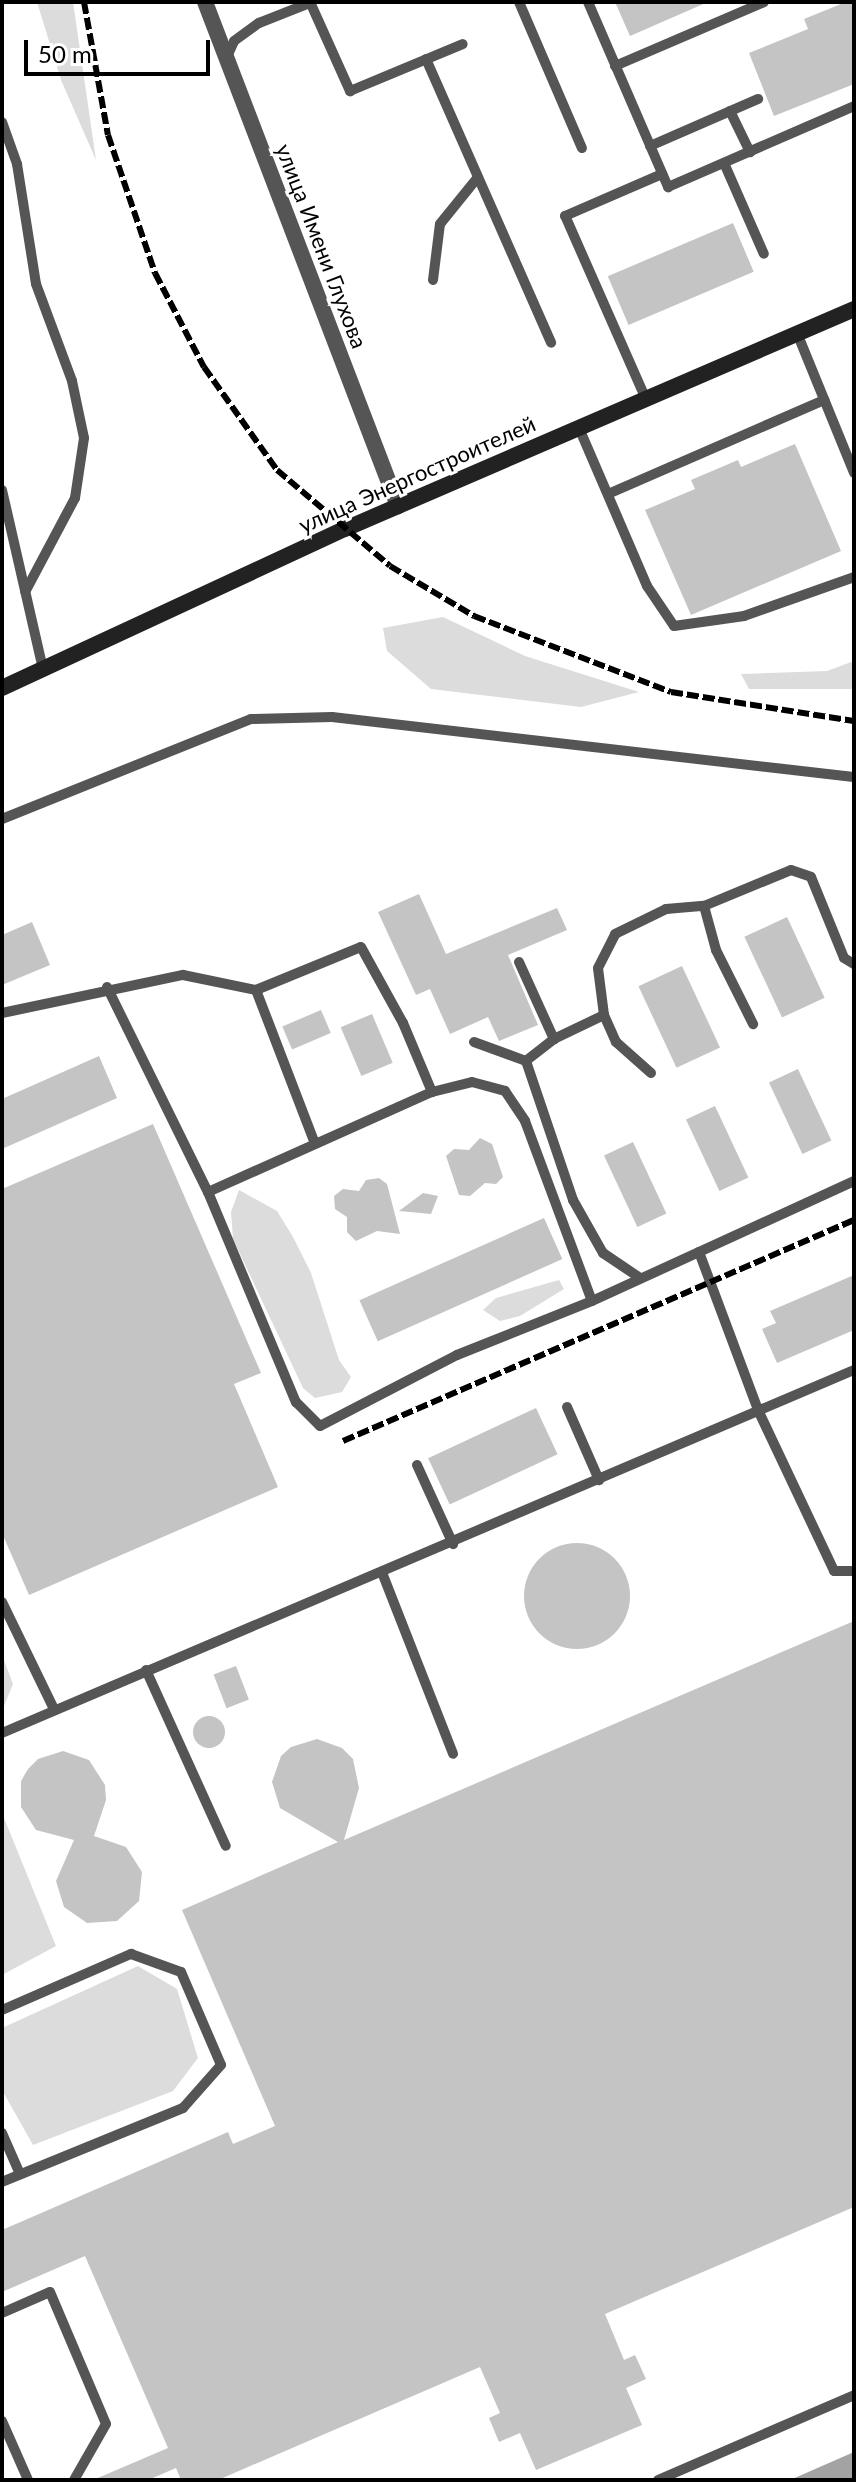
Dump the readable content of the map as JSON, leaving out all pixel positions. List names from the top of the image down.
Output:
{
  "streets": {
    "main road": ["улица Энергостроителей"],
    "street": ["улица Имени Глухова"]
  },
  "crossings": [
    ["улица Имени Глухова", "улица Энергостроителей"]
  ],
  "scale_bar": "50 m"
}
